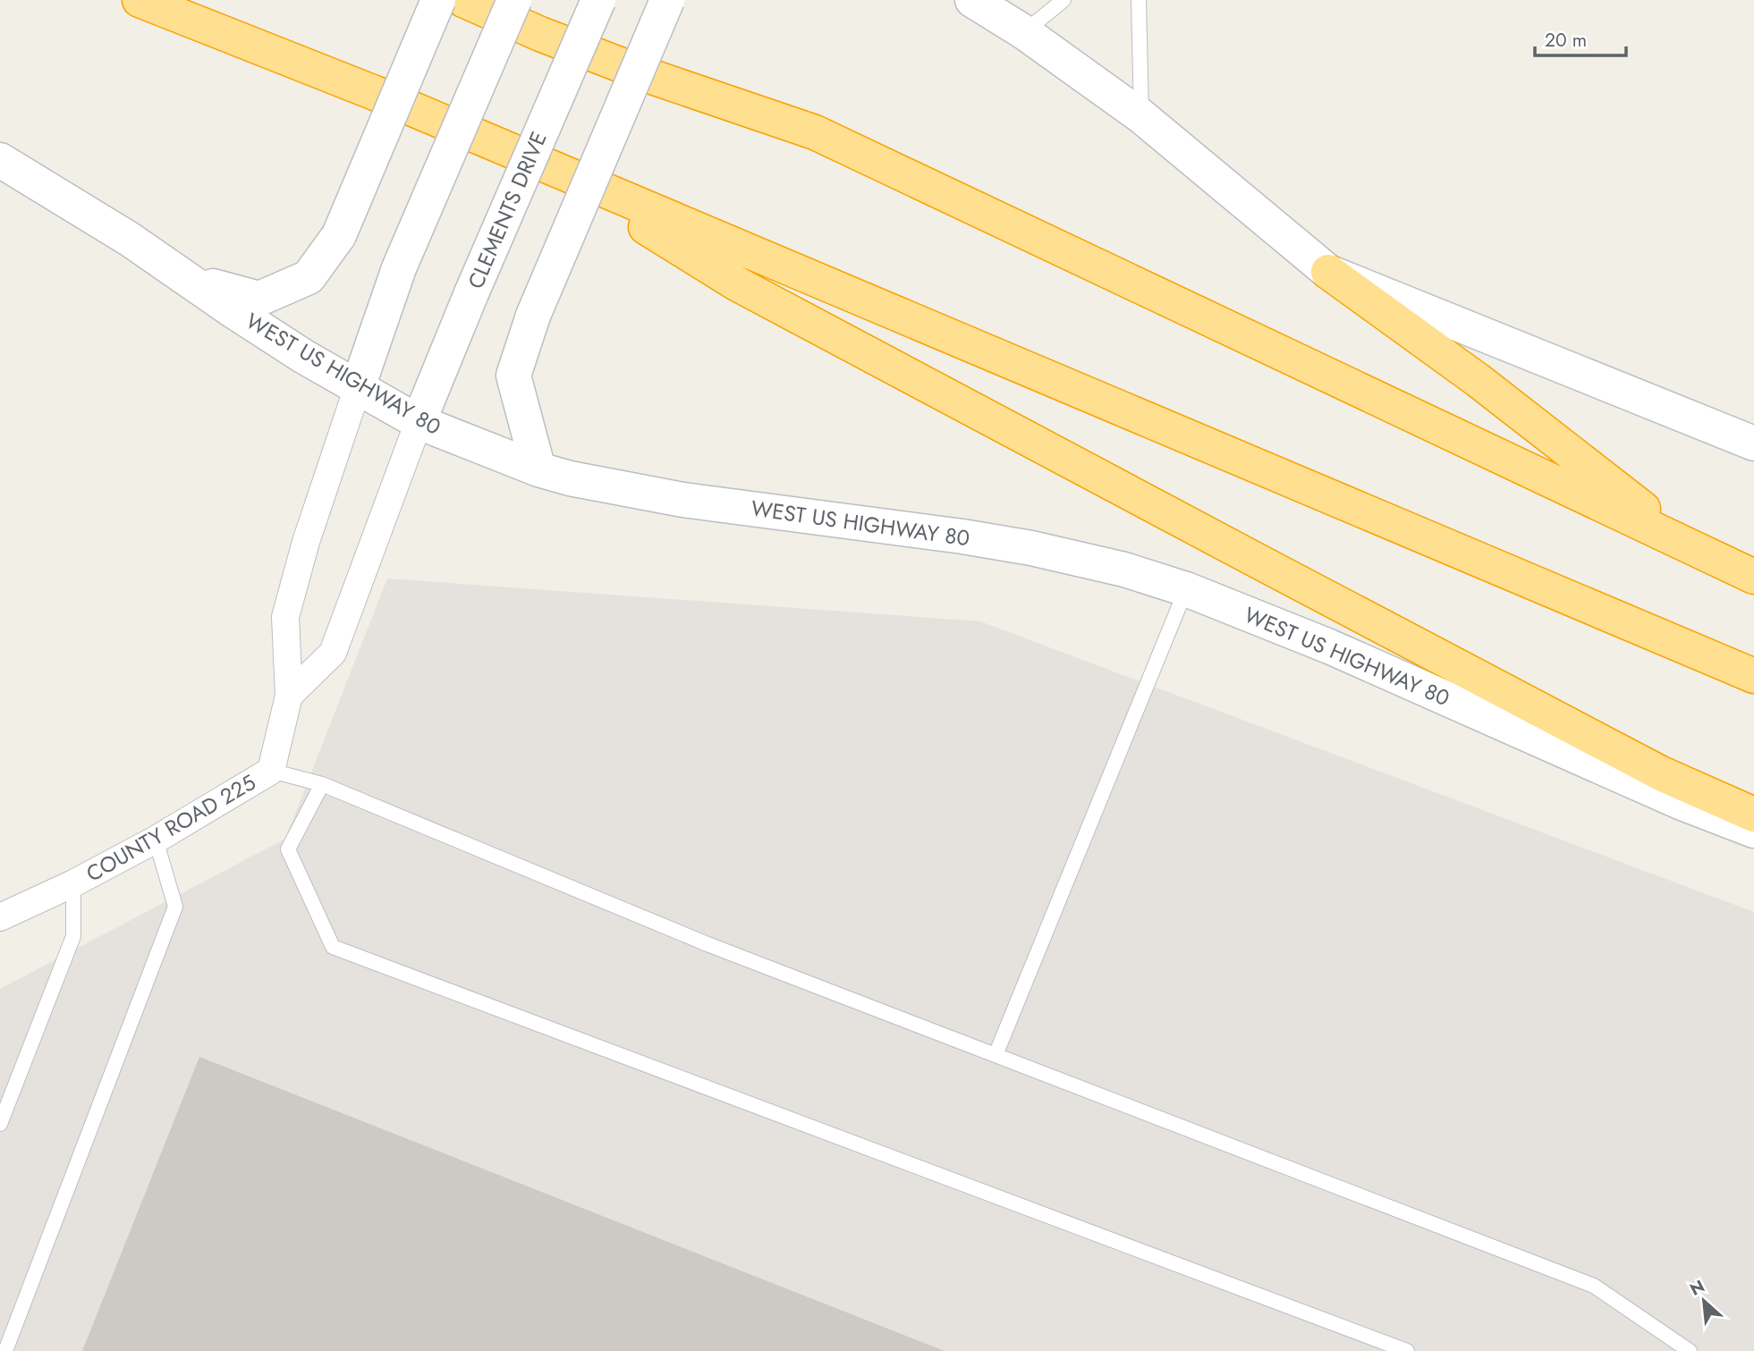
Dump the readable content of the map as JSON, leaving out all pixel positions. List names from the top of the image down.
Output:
{
  "streets": {
    "main road": ["CLEMENTS DRIVE", "WEST US HIGHWAY 80"],
    "street": ["COUNTY ROAD 225"]
  },
  "crossings": [
    ["CLEMENTS DRIVE", "WEST US HIGHWAY 80"],
    ["WEST US HIGHWAY 80", "COUNTY ROAD 225"]
  ],
  "scale_bar": "20 m",
  "north": "top left"
}
